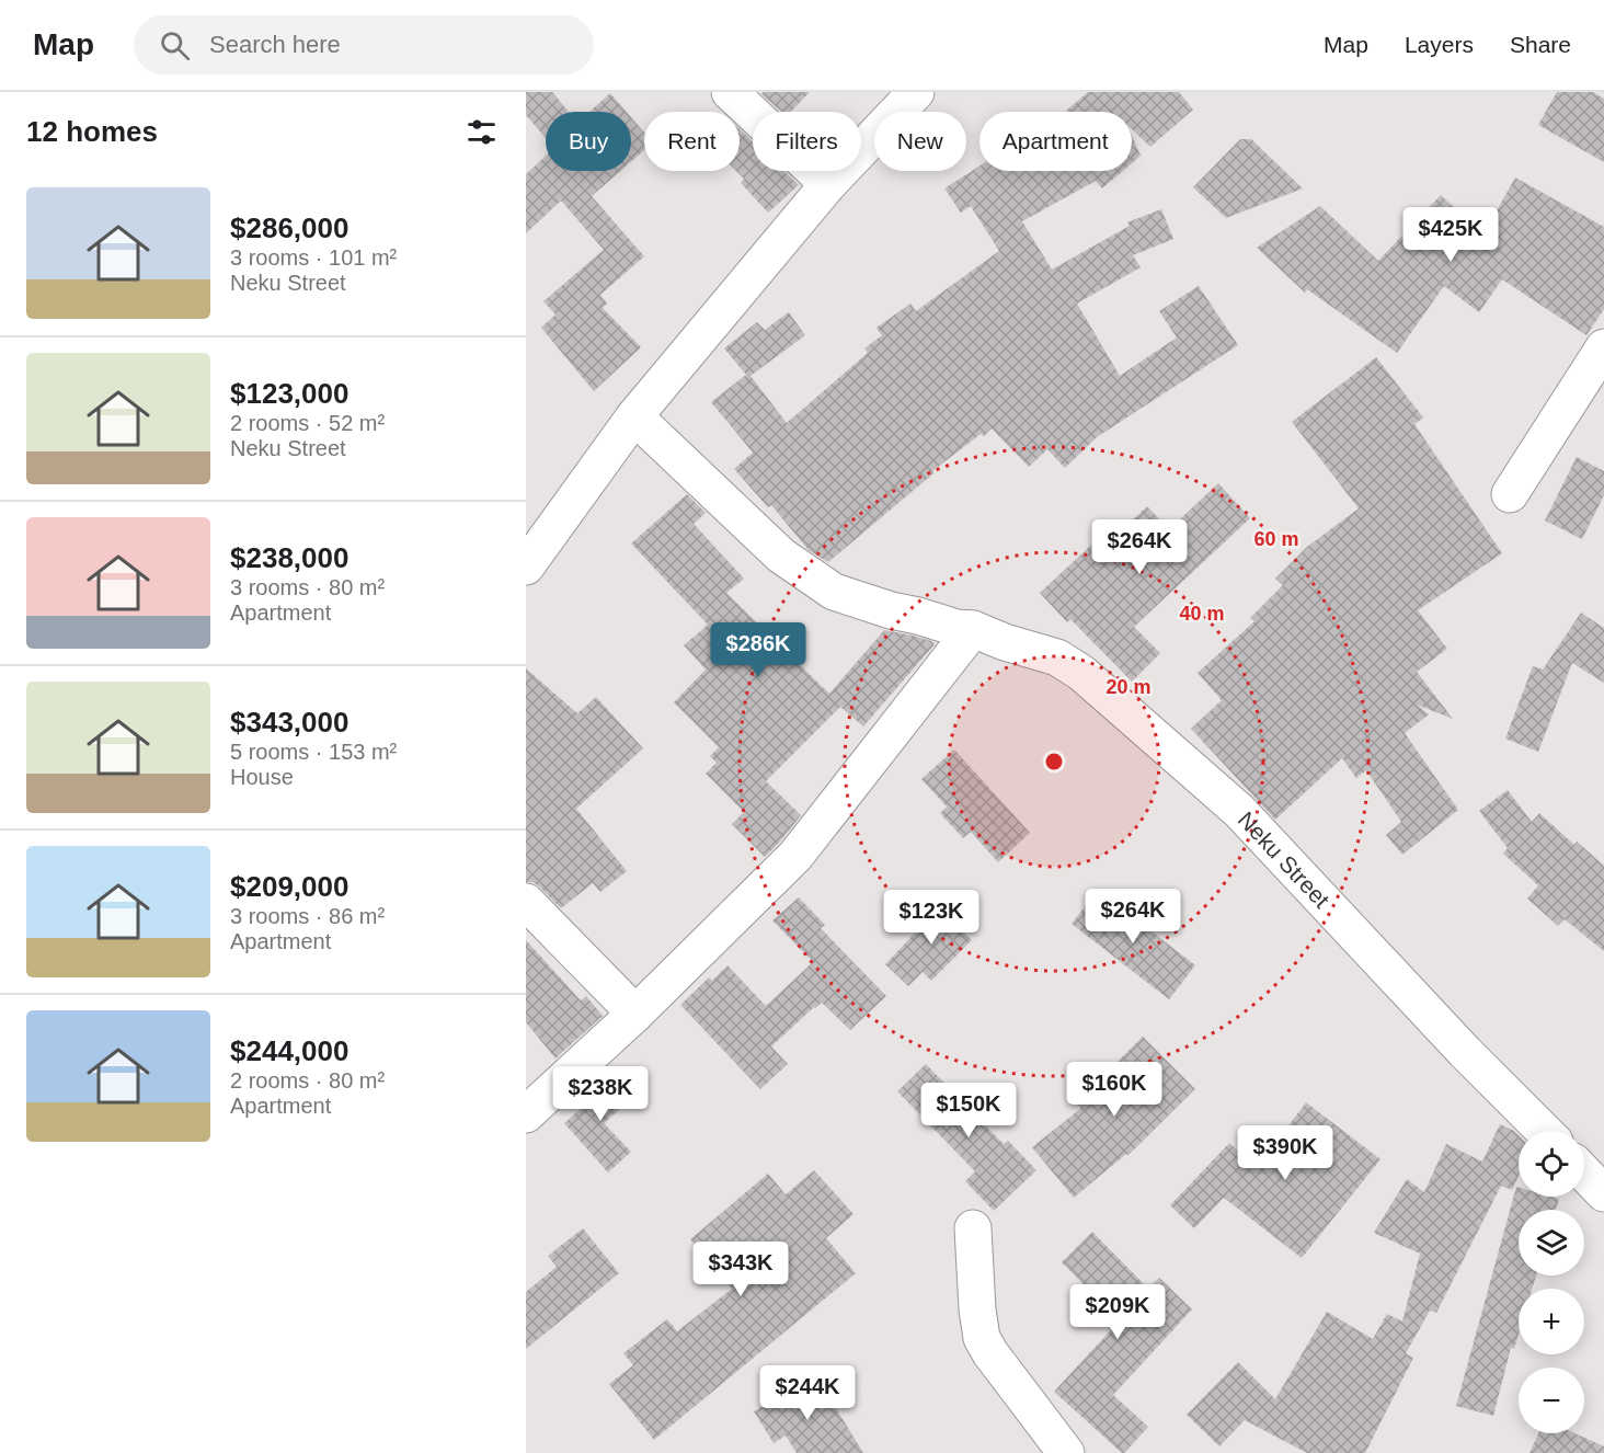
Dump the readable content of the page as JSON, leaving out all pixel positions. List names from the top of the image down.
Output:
{
  "streets": {
    "street": ["Neku Street"]
  },
  "page": {
    "header": "Map",
    "search": "Search here",
    "nav": ["Map", "Layers", "Share"],
    "heading": "12 homes",
    "chip": [
      "Buy",
      "Rent",
      "Filters",
      "New",
      "Apartment"
    ],
    "list": [
      {
        "name": "$286,000",
        "note": "3 rooms · 101 m² · Neku Street"
      },
      {
        "name": "$123,000",
        "note": "2 rooms · 52 m² · Neku Street"
      },
      {
        "name": "$238,000",
        "note": "3 rooms · 80 m² · Apartment"
      },
      {
        "name": "$343,000",
        "note": "5 rooms · 153 m² · House"
      },
      {
        "name": "$209,000",
        "note": "3 rooms · 86 m² · Apartment"
      },
      {
        "name": "$244,000",
        "note": "2 rooms · 80 m² · Apartment"
      }
    ],
    "price": [
      "$425K",
      "$264K",
      "$286K",
      "$264K",
      "$123K",
      "$160K",
      "$238K",
      "$150K",
      "$390K",
      "$343K",
      "$209K",
      "$244K"
    ],
    "map_buttons": ["+", "−"]
  },
  "rings": ["60 m", "40 m", "20 m"]
}
